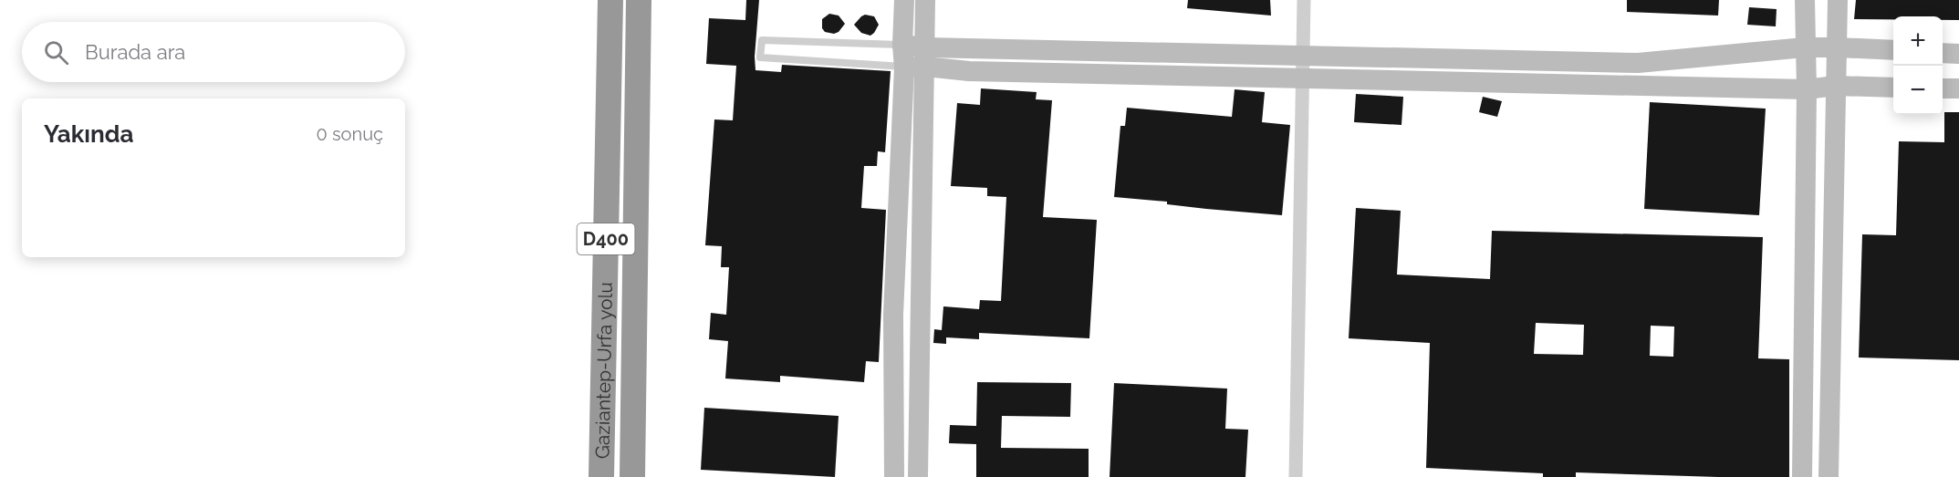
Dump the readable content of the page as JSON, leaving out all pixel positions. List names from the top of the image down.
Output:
{
  "streets": {
    "highway": ["D400", "Gaziantep-Urfa yolu"]
  },
  "page": {
    "map_buttons": ["+", "−"],
    "search": "Burada ara",
    "heading": ["Yakında", "0 sonuç"]
  }
}
